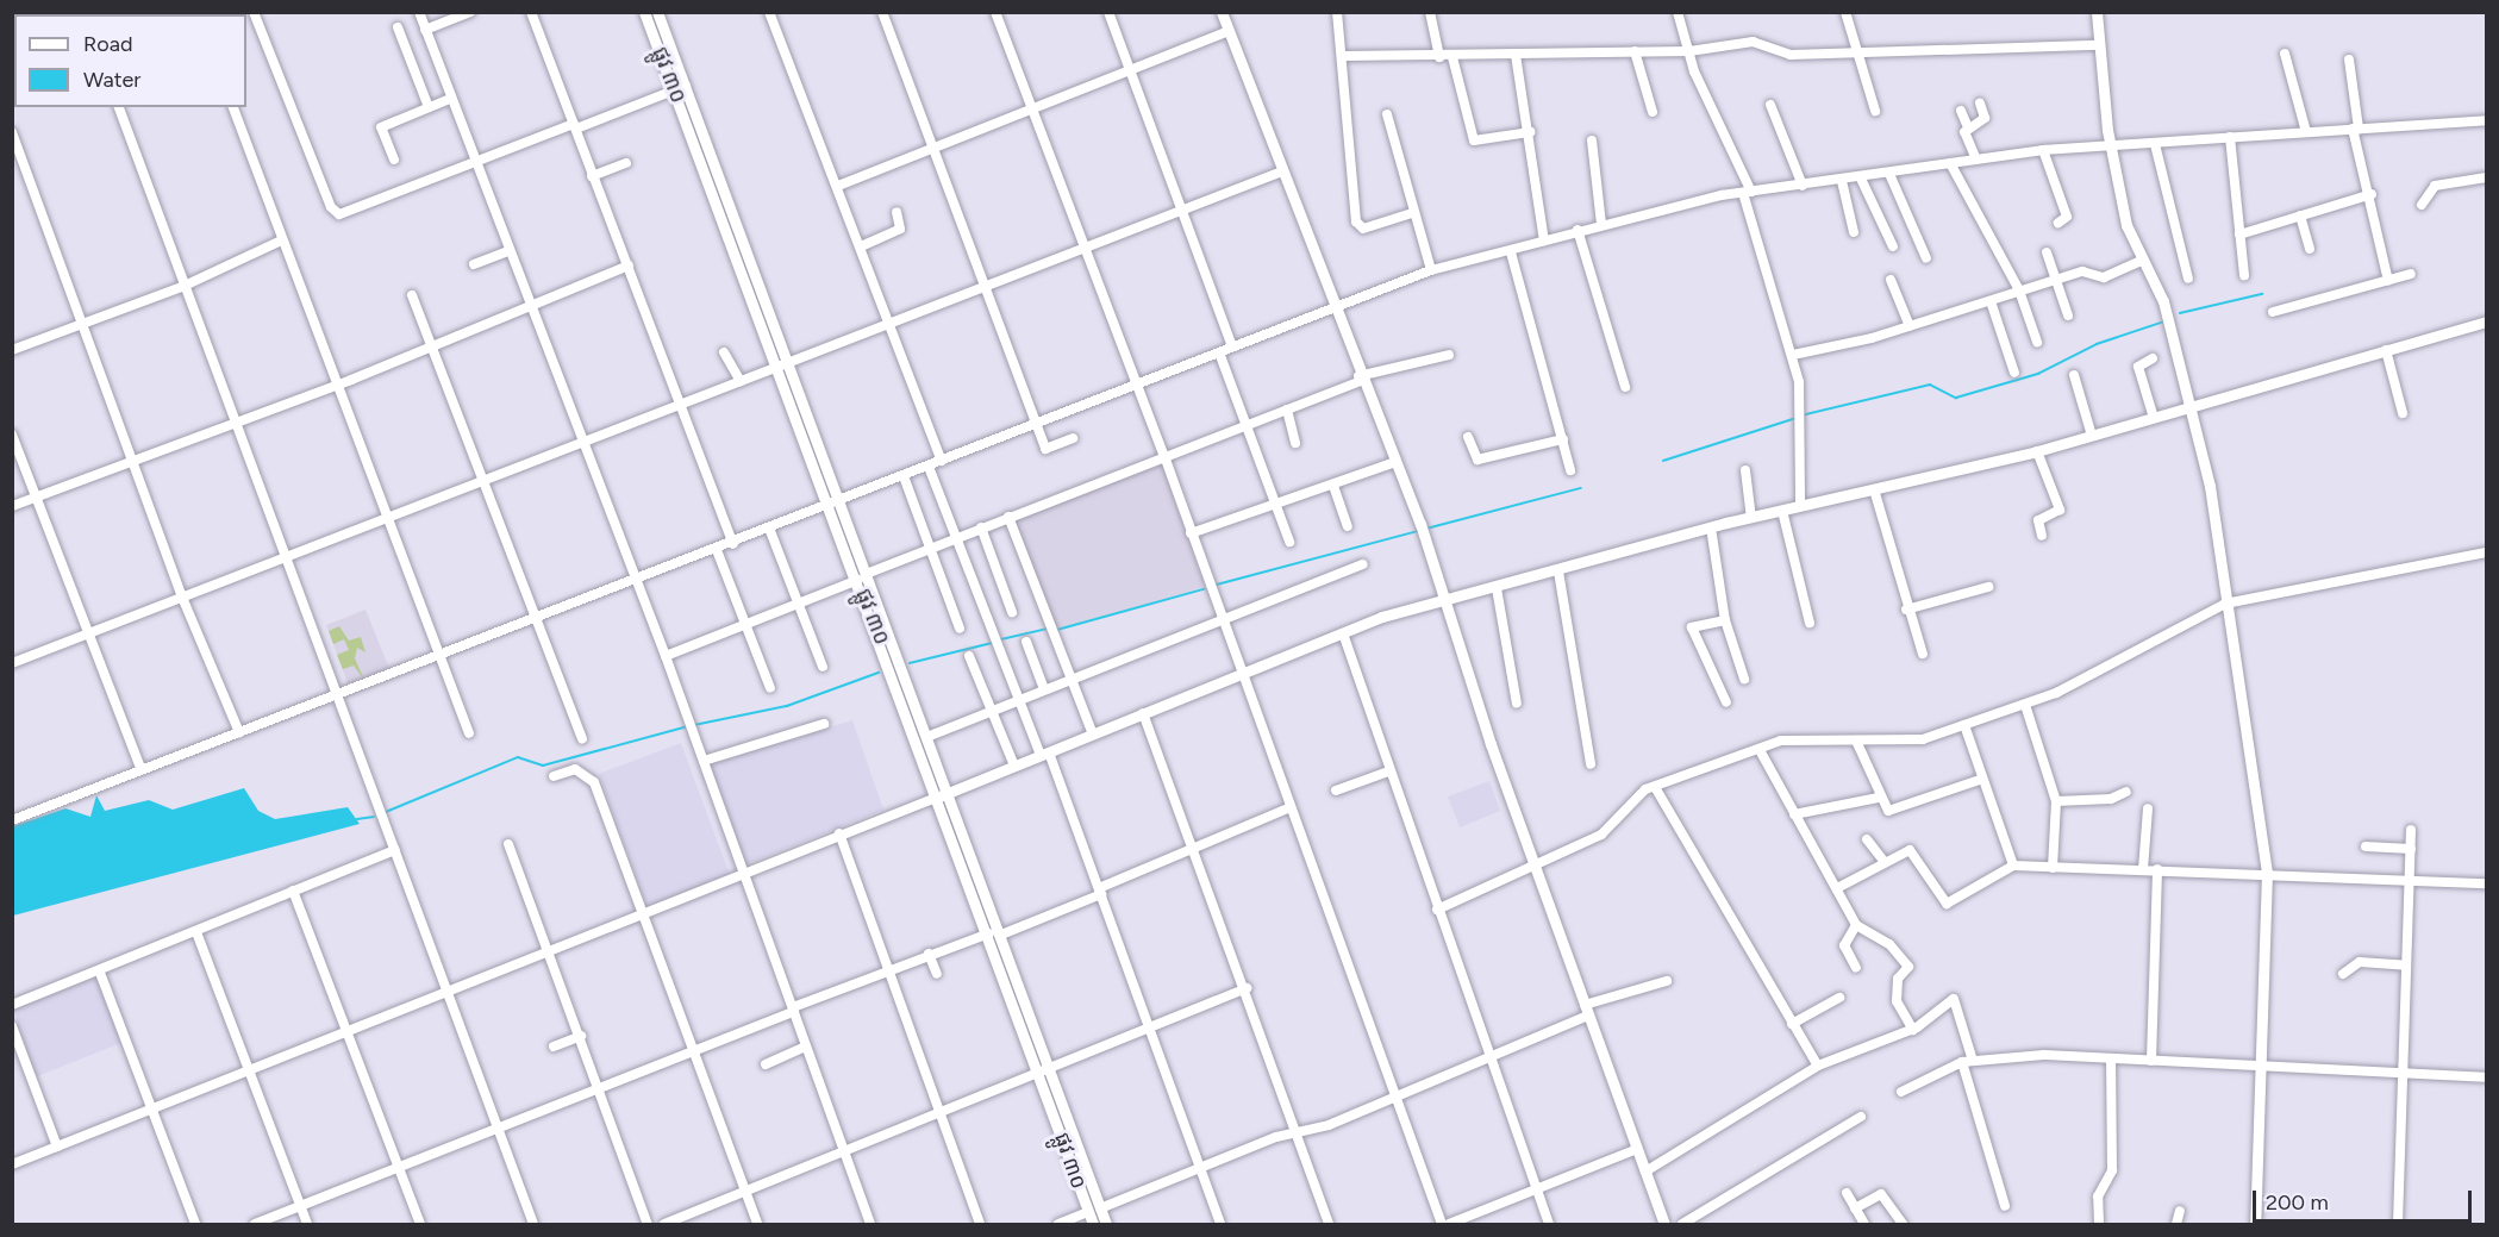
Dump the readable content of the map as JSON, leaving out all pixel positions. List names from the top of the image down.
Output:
{
  "streets": {
    "street": ["ផ្លូវ ៣០"]
  },
  "legend": ["Road", "Water"],
  "scale_bar": "200 m"
}
